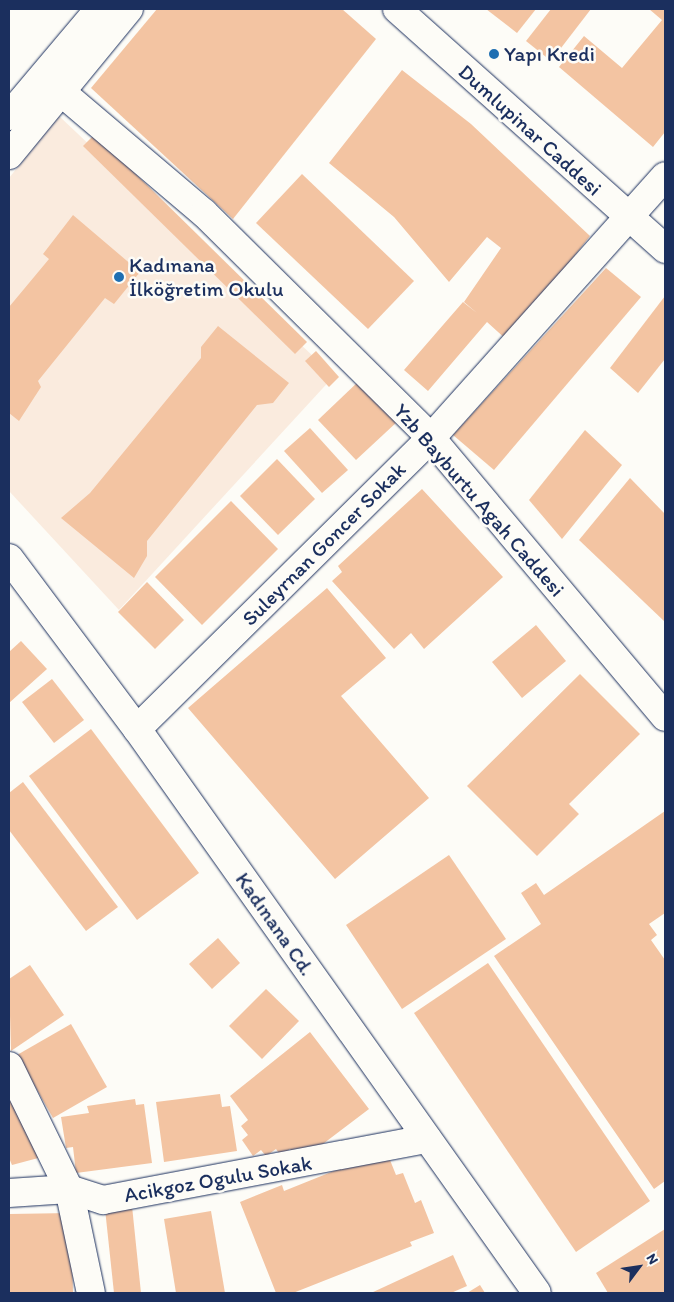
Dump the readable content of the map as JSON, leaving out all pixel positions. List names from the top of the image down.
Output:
{
  "streets": {
    "street": [
      "Dumlupinar Caddesi",
      "Yzb Bayburtu Agah Caddesi",
      "Suleyrnan Goncer Sokak",
      "Kadınana Cd.",
      "Acikgoz Ogulu Sokak"
    ]
  },
  "crossings": [
    ["Dumlupinar Caddesi", "Suleyrnan Goncer Sokak"],
    ["Yzb Bayburtu Agah Caddesi", "Suleyrnan Goncer Sokak"],
    ["Suleyrnan Goncer Sokak", "Kadınana Cd."],
    ["Kadınana Cd.", "Acikgoz Ogulu Sokak"]
  ],
  "places": ["Yapı Kredi", "Kadınana İlköğretim Okulu"],
  "north": "top right"
}
